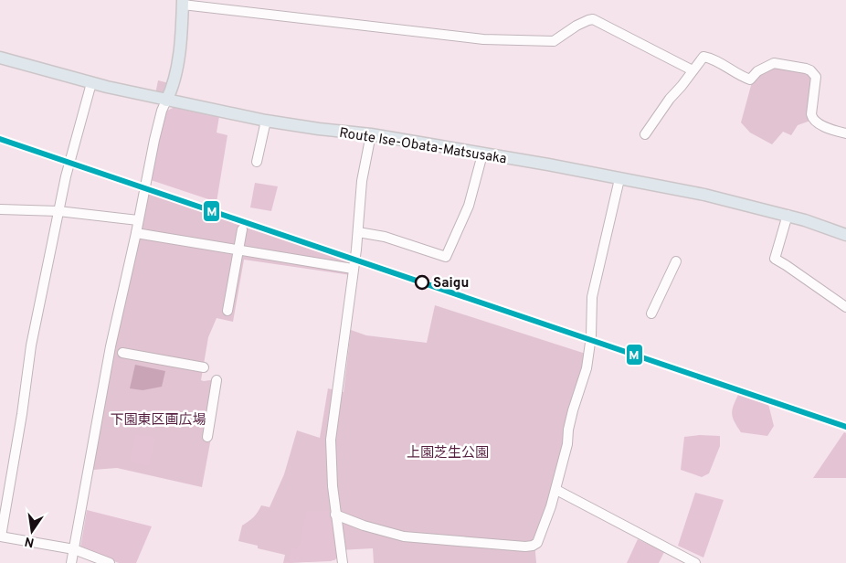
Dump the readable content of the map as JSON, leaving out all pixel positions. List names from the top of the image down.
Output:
{
  "streets": {
    "main road": ["Route Ise-Obata-Matsusaka"]
  },
  "parks": ["下園東区画広場", "上園芝生公園"],
  "places": ["Saigu"],
  "lines": ["transit line M"],
  "north": "bottom"
}
